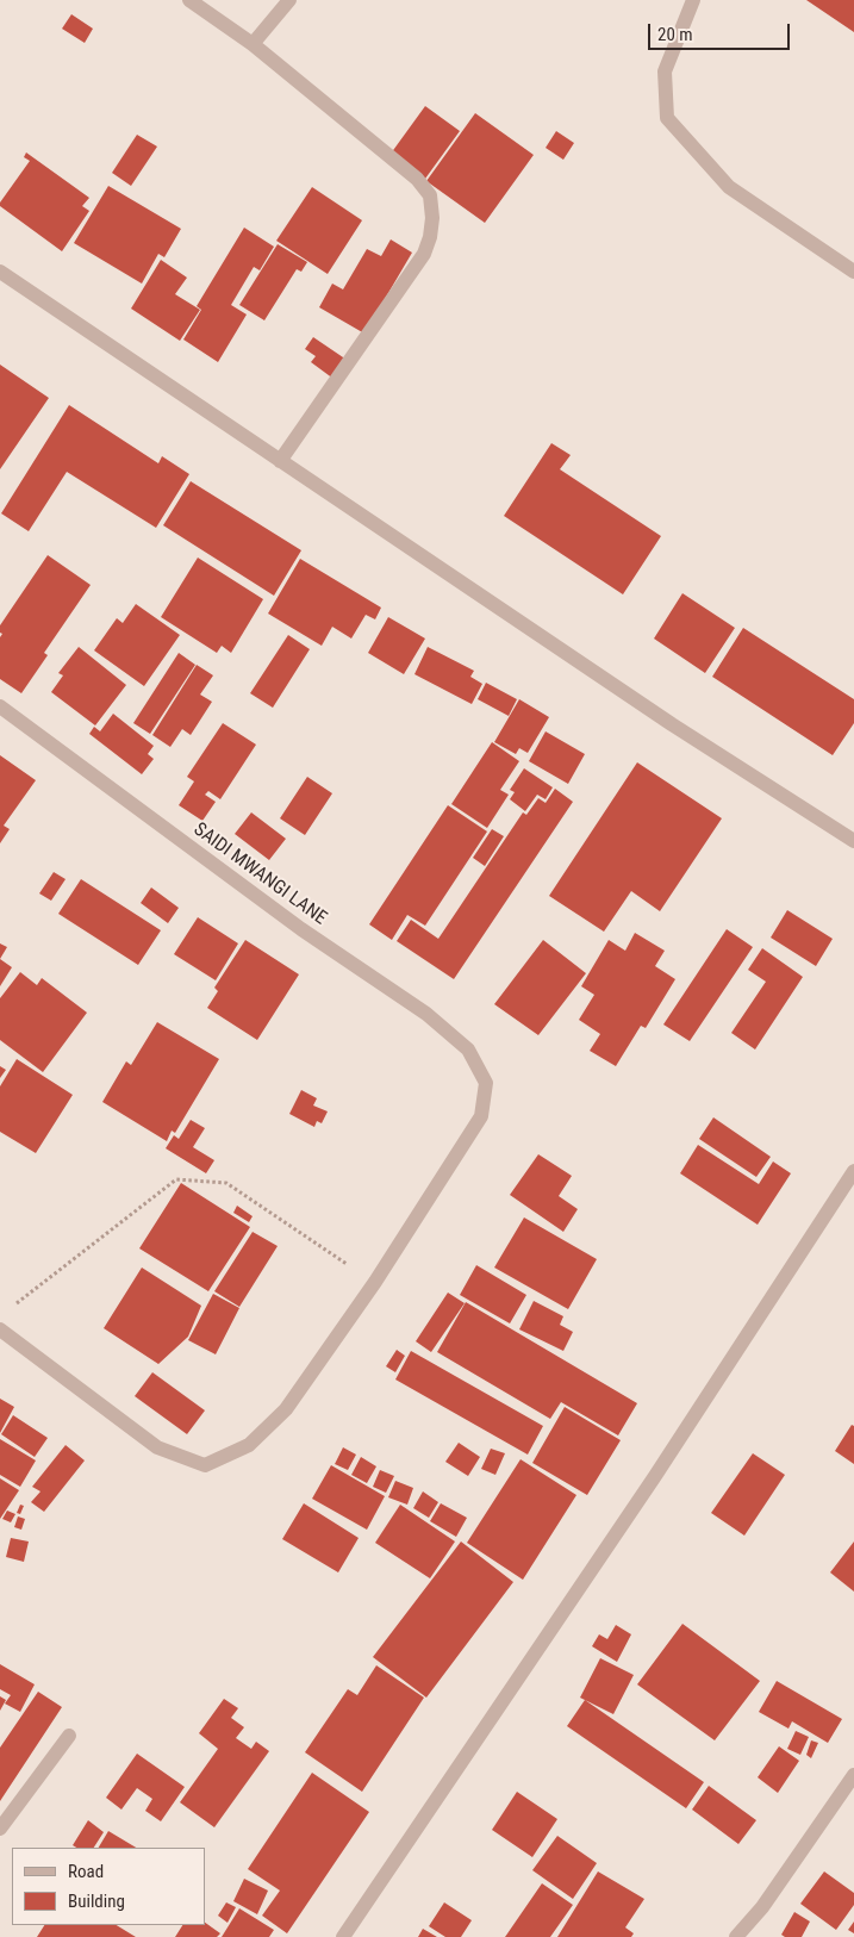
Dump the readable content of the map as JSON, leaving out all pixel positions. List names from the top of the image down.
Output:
{
  "streets": {
    "street": ["SAIDI MWANGI LANE"]
  },
  "legend": ["Road", "Building"],
  "scale_bar": "20 m"
}
